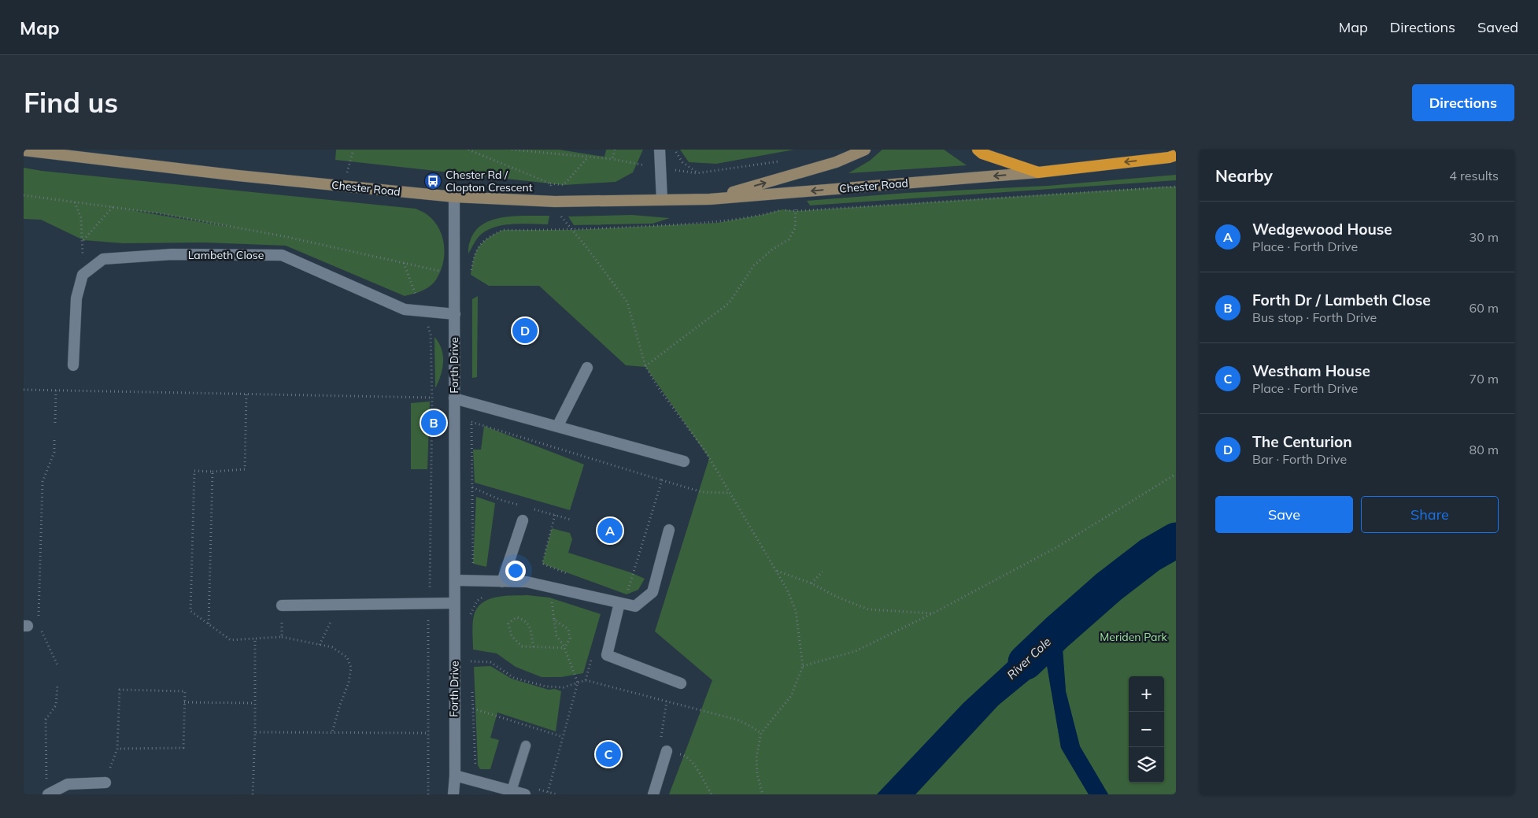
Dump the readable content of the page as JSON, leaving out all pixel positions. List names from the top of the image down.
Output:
{
  "streets": {
    "main road": ["Chester Road"],
    "street": ["Lambeth Close", "Forth Drive"]
  },
  "crossings": [
    ["Chester Road", "Forth Drive"],
    ["Lambeth Close", "Forth Drive"]
  ],
  "water": ["River Cole"],
  "parks": ["Meriden Park"],
  "places": {
    "bus stop": ["Chester Rd / Clopton Crescent"]
  },
  "page": {
    "header": "Map",
    "nav": ["Map", "Directions", "Saved"],
    "buttons": [
      "Directions",
      ["Save", "Share"]
    ],
    "title": "Find us",
    "heading": ["Nearby", "4 results"],
    "list": [
      {
        "mark": "A",
        "name": "Wedgewood House",
        "note": "Place · Forth Drive",
        "value": "30 m"
      },
      {
        "mark": "B",
        "name": "Forth Dr / Lambeth Close",
        "note": "Bus stop · Forth Drive",
        "value": "60 m"
      },
      {
        "mark": "C",
        "name": "Westham House",
        "note": "Place · Forth Drive",
        "value": "70 m"
      },
      {
        "mark": "D",
        "name": "The Centurion",
        "note": "Bar · Forth Drive",
        "value": "80 m"
      }
    ],
    "pins": [
      "D",
      "B",
      "A",
      "C"
    ],
    "map_buttons": ["+", "−"]
  }
}
